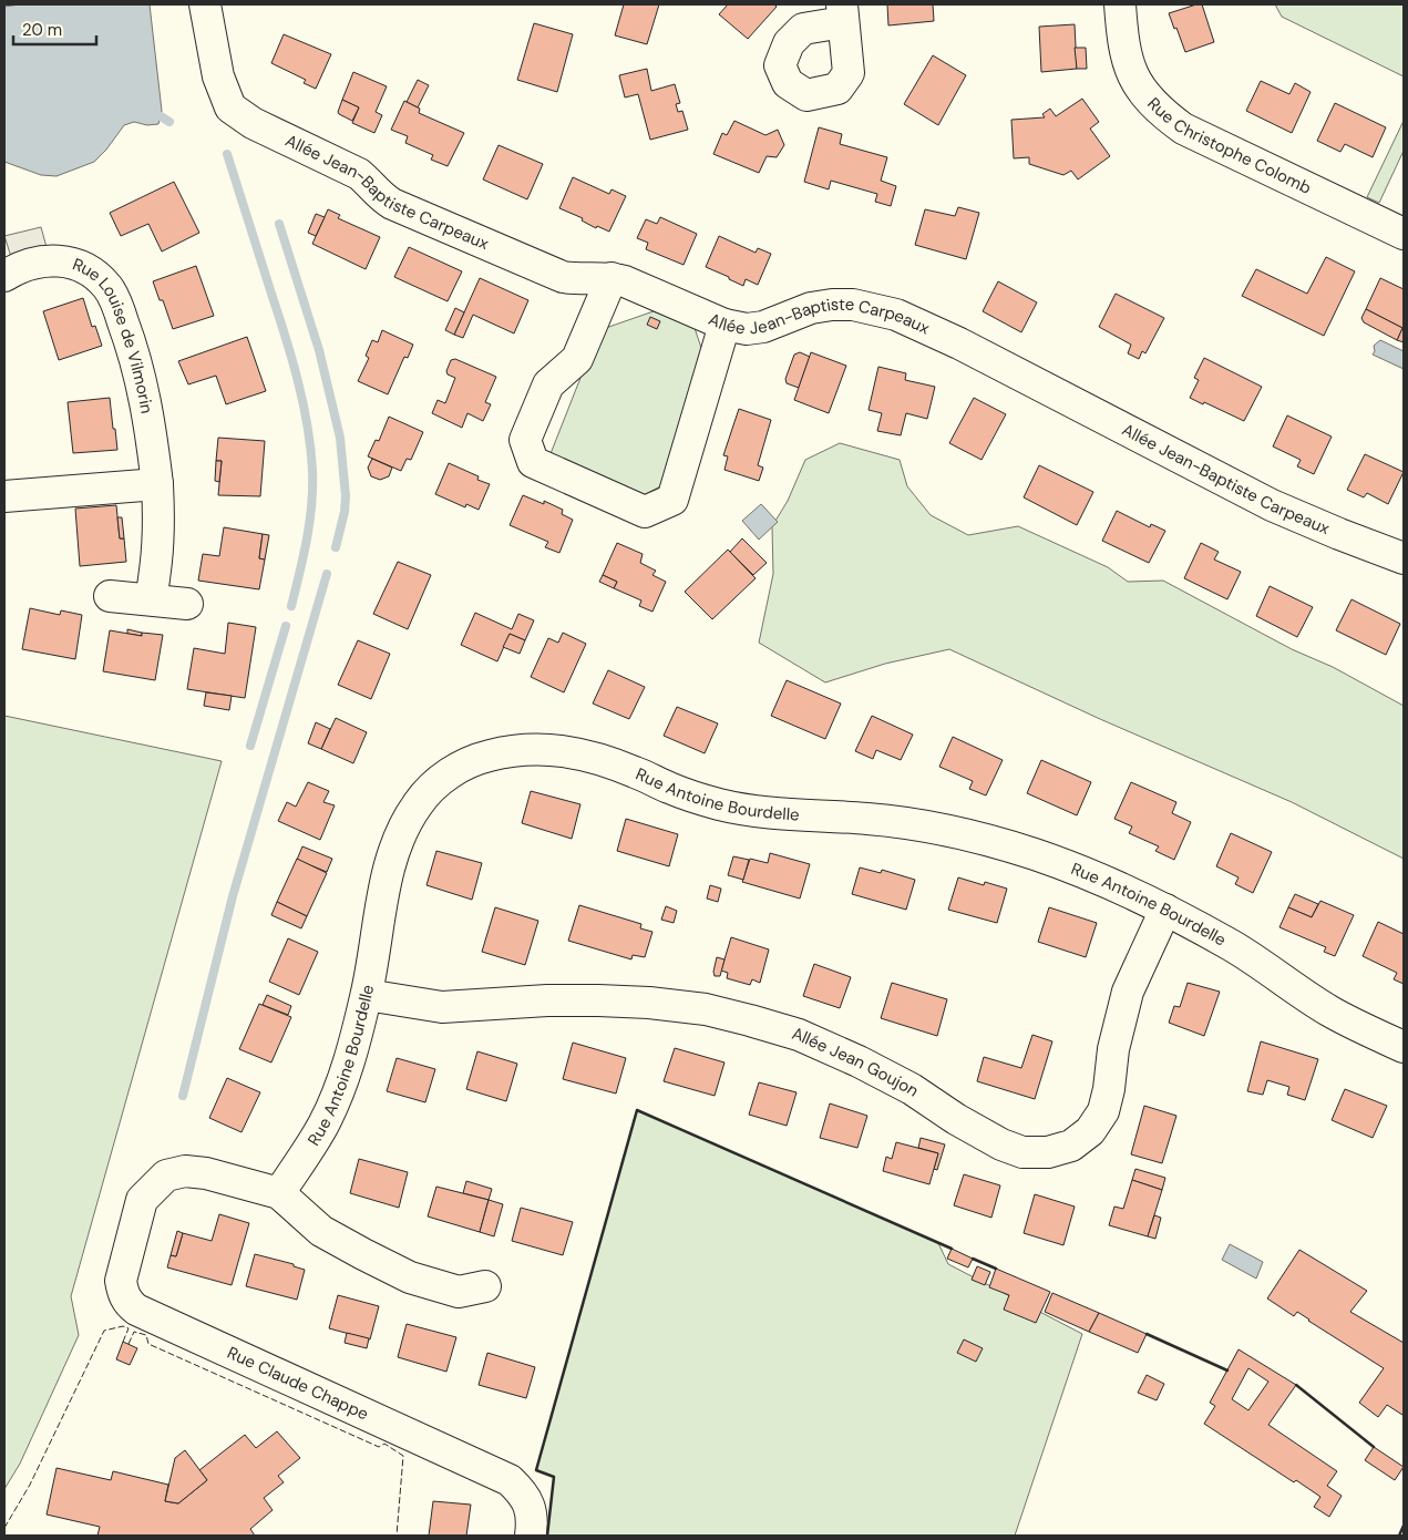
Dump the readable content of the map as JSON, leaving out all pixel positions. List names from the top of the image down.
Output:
{
  "streets": {
    "street": [
      "Rue Christophe Colomb",
      "Allée Jean-Baptiste Carpeaux",
      "Rue Louise de Vilmorin",
      "Rue Antoine Bourdelle",
      "Allée Jean Goujon",
      "Rue Claude Chappe"
    ]
  },
  "crossings": [
    ["Rue Antoine Bourdelle", "Allée Jean Goujon"],
    ["Rue Antoine Bourdelle", "Rue Claude Chappe"]
  ],
  "scale_bar": "20 m"
}
